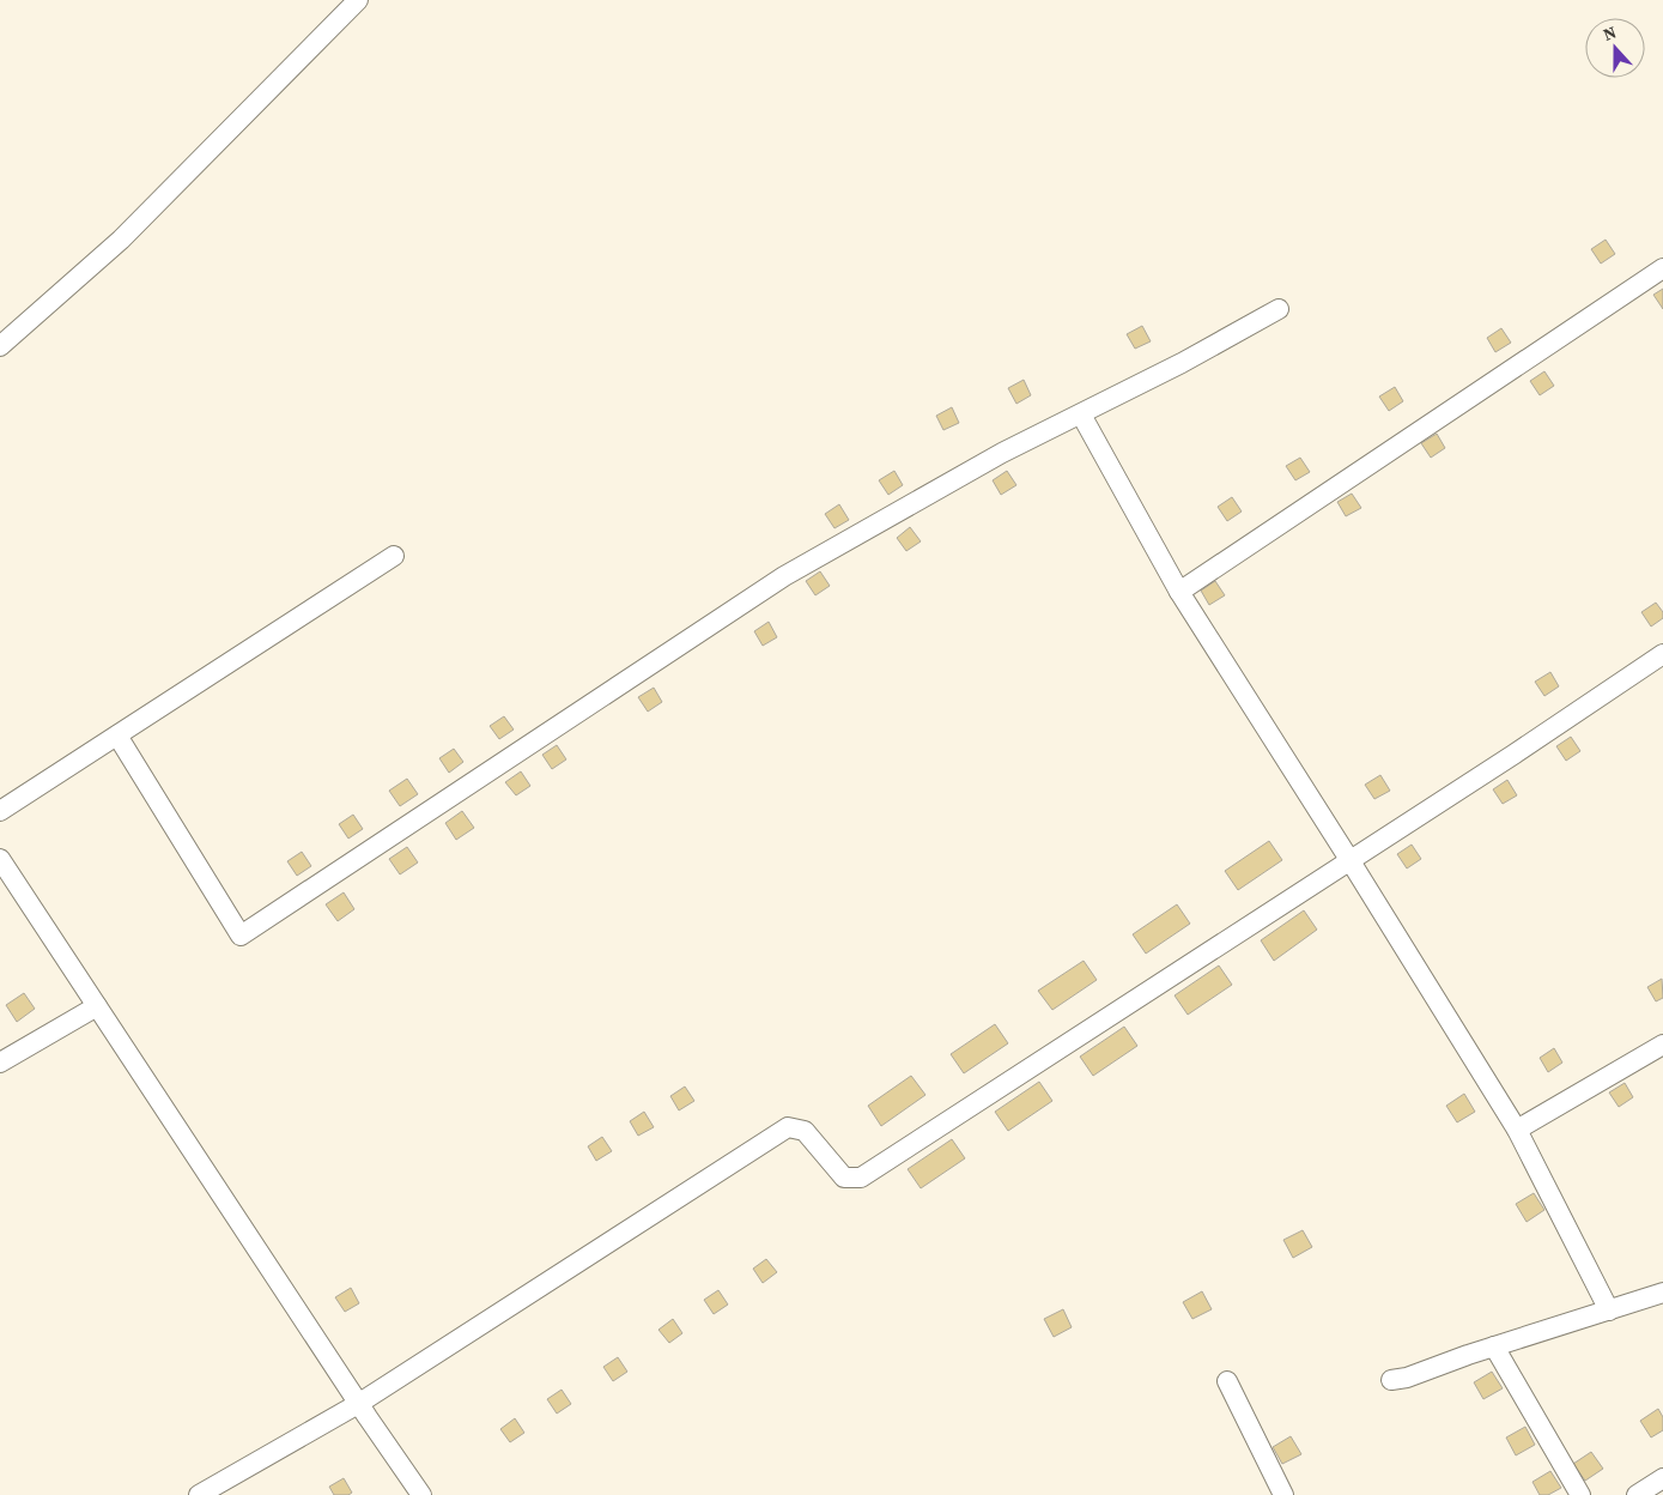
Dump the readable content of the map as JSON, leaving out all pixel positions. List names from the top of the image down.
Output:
{
  "north": "top"
}
